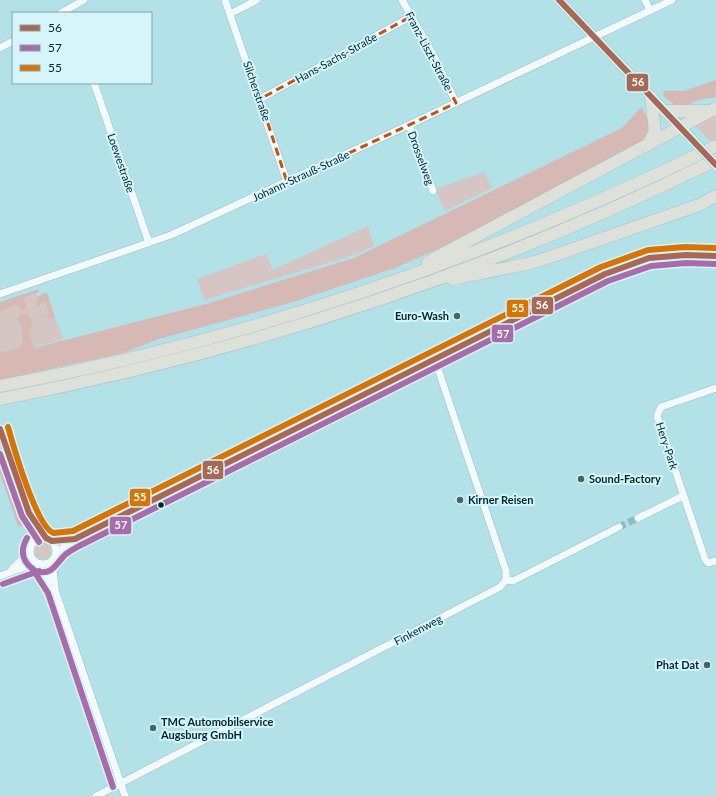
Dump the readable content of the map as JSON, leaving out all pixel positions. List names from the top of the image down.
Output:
{
  "streets": {
    "street": [
      "Franz-Liszt-Straße",
      "Hans-Sachs-Straße",
      "Silcherstraße",
      "Drosselweg",
      "Loewestraße",
      "Johann-Strauß-Straße",
      "Hery-Park",
      "Finkenweg"
    ]
  },
  "crossings": [
    ["Franz-Liszt-Straße", "Hans-Sachs-Straße"],
    ["Franz-Liszt-Straße", "Johann-Strauß-Straße"],
    ["Hans-Sachs-Straße", "Silcherstraße"],
    ["Silcherstraße", "Johann-Strauß-Straße"],
    ["Drosselweg", "Johann-Strauß-Straße"],
    ["Loewestraße", "Johann-Strauß-Straße"]
  ],
  "places": [
    "Euro-Wash",
    "Sound-Factory",
    "Kirner Reisen",
    "Phat Dat",
    "TMC Automobilservice Augsburg GmbH"
  ],
  "lines": ["transit line 56", "transit line 55", "transit line 57"],
  "legend": ["56", "57", "55"]
}
